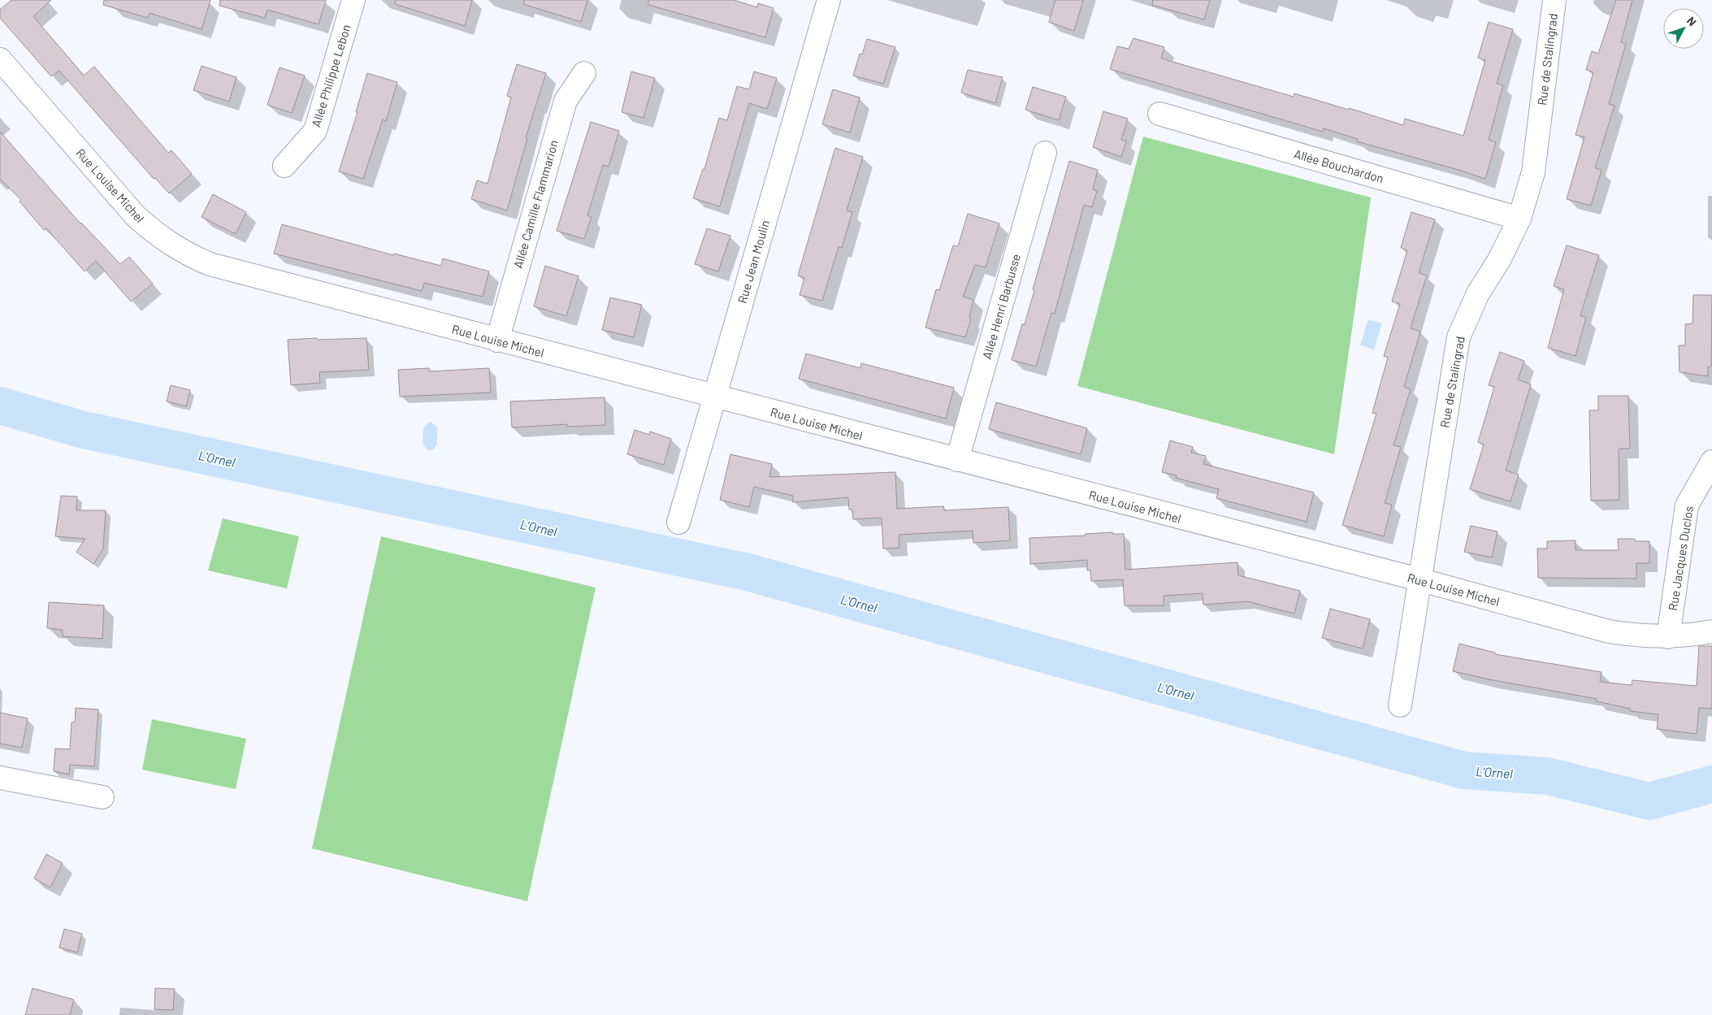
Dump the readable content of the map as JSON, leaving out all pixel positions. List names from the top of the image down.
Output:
{
  "streets": {
    "street": [
      "Rue de Stalingrad",
      "Allée Philippe Lebon",
      "Allée Bouchardon",
      "Rue Louise Michel",
      "Allée Camille Flammarion",
      "Rue Jean Moulin",
      "Allée Henri Barbusse",
      "Rue Jacques Duclos"
    ]
  },
  "crossings": [
    ["Rue de Stalingrad", "Allée Bouchardon"],
    ["Rue de Stalingrad", "Rue Louise Michel"],
    ["Rue Louise Michel", "Allée Camille Flammarion"],
    ["Rue Louise Michel", "Rue Jean Moulin"],
    ["Rue Louise Michel", "Allée Henri Barbusse"],
    ["Rue Louise Michel", "Rue Jacques Duclos"]
  ],
  "water": ["L'Ornel"],
  "north": "top right"
}
